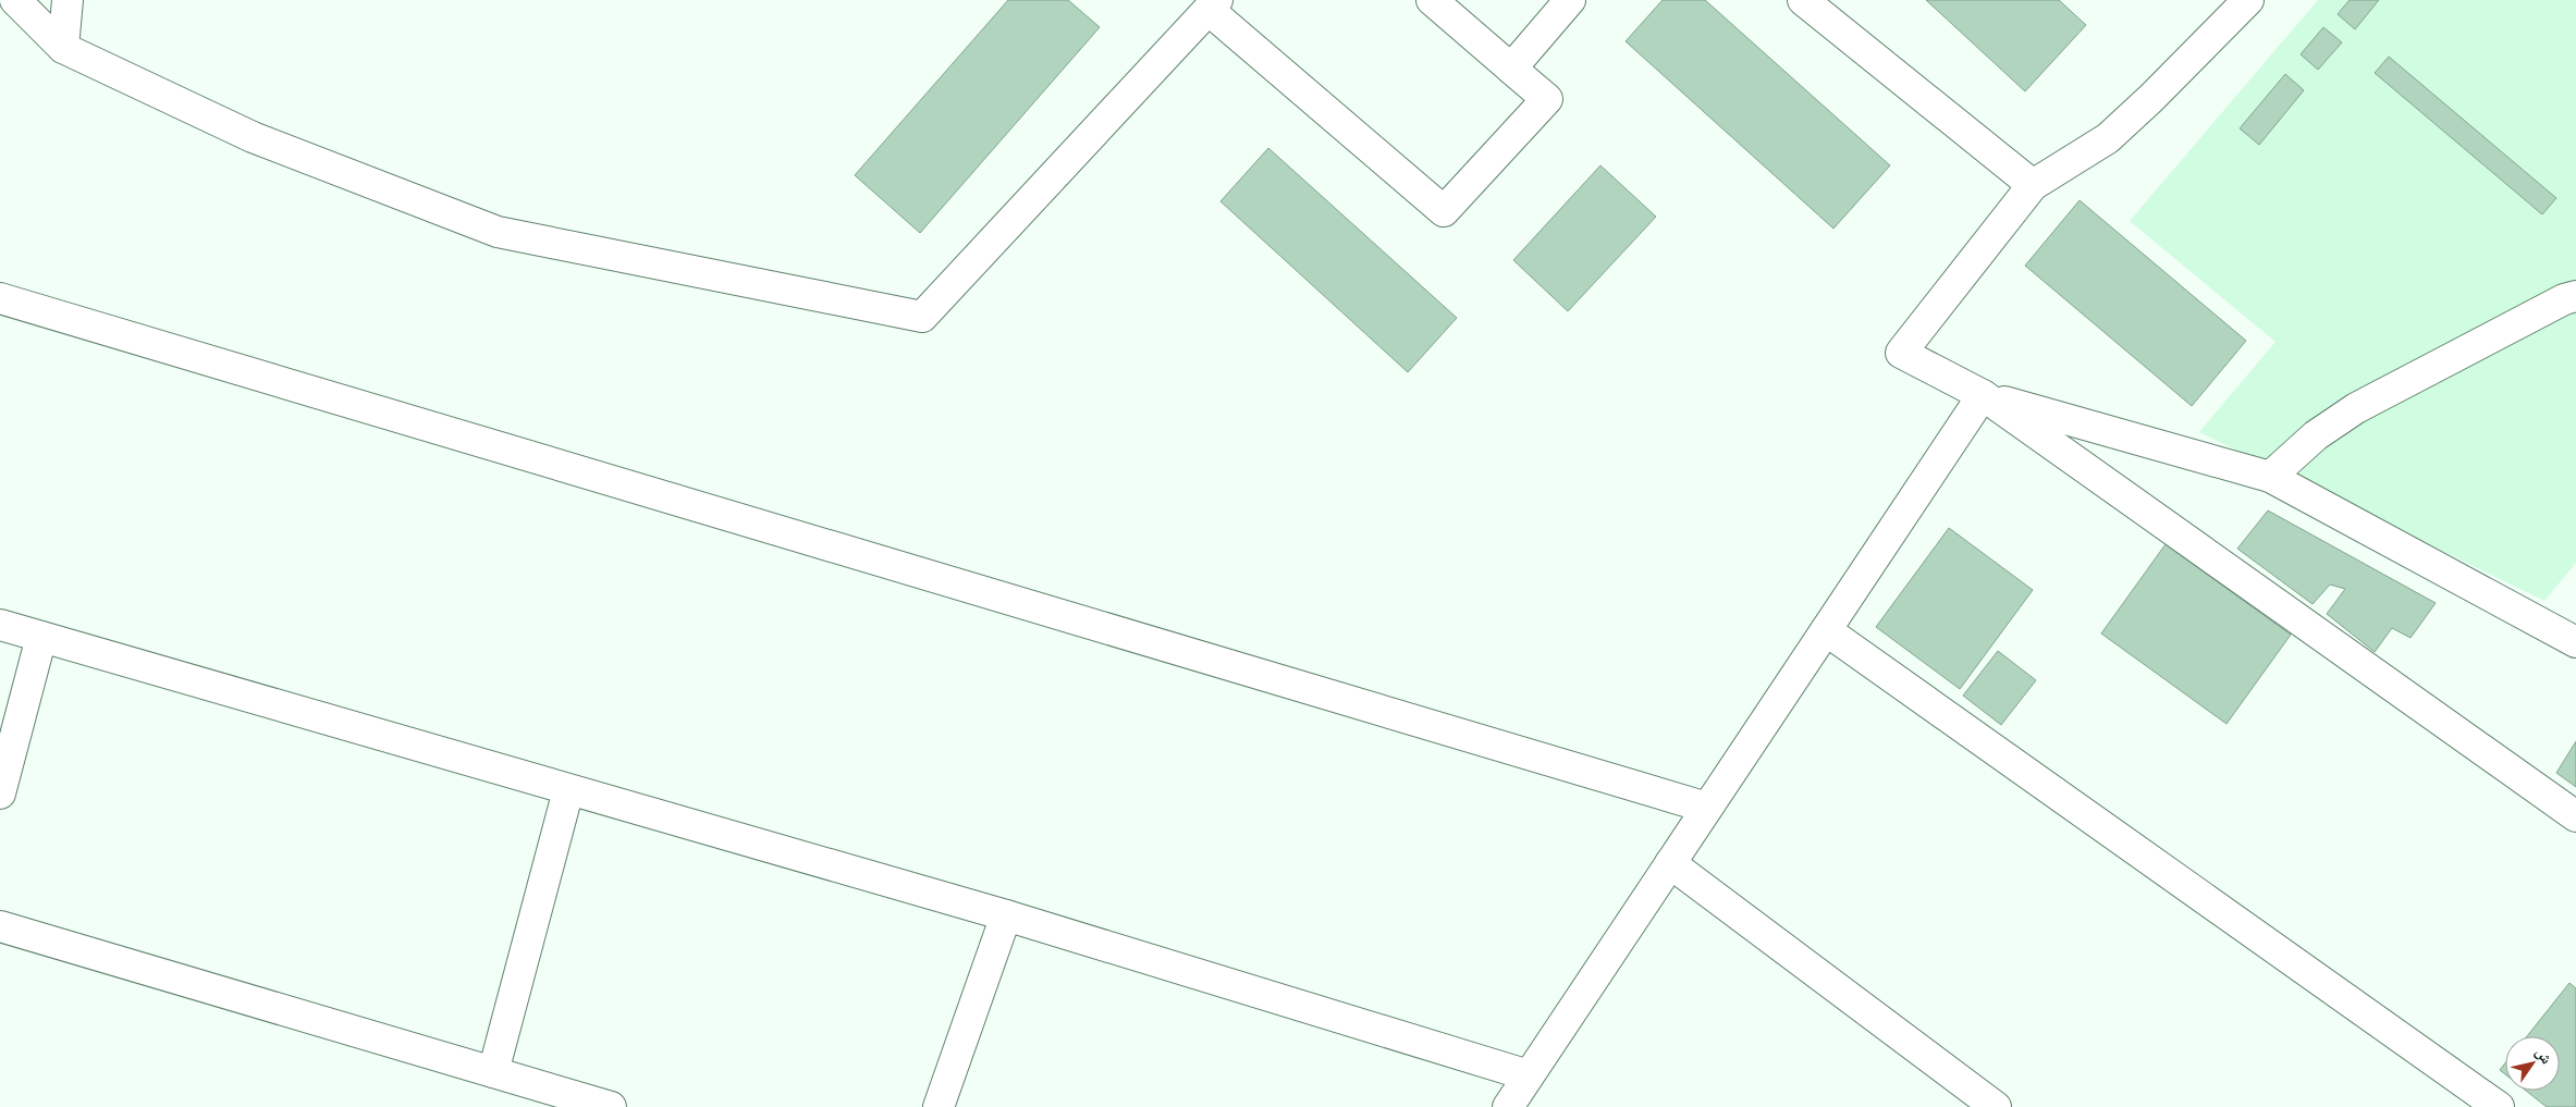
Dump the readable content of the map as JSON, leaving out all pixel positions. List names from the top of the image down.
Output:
{
  "north": "top right"
}
